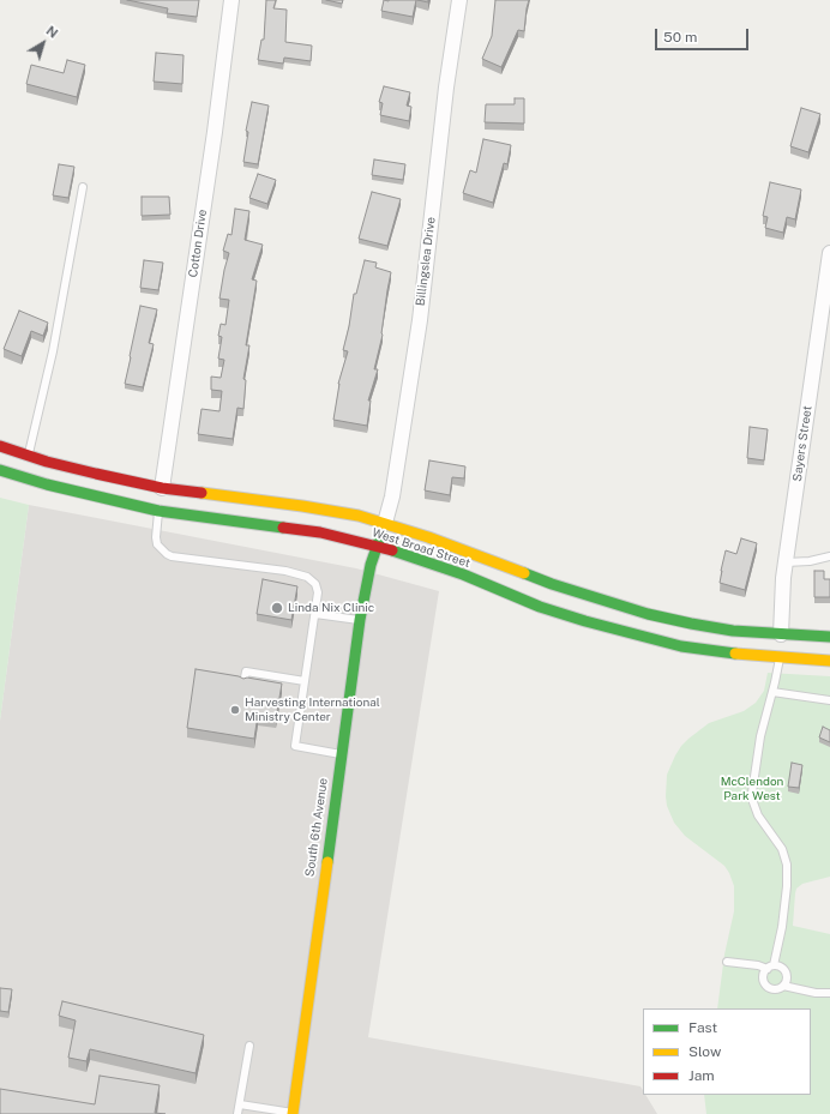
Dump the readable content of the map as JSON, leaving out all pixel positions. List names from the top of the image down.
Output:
{
  "streets": {
    "main road": ["West Broad Street", "South 6th Avenue"],
    "street": ["Cotton Drive", "Billingslea Drive", "Sayers Street"]
  },
  "crossings": [
    ["Cotton Drive", "West Broad Street"],
    ["Billingslea Drive", "West Broad Street"],
    ["Billingslea Drive", "South 6th Avenue"],
    ["Sayers Street", "West Broad Street"],
    ["West Broad Street", "South 6th Avenue"]
  ],
  "parks": ["McClendon Park West"],
  "places": ["Linda Nix Clinic", "Harvesting International Ministry Center"],
  "legend": ["Fast", "Slow", "Jam"],
  "scale_bar": "50 m",
  "north": "top right"
}
